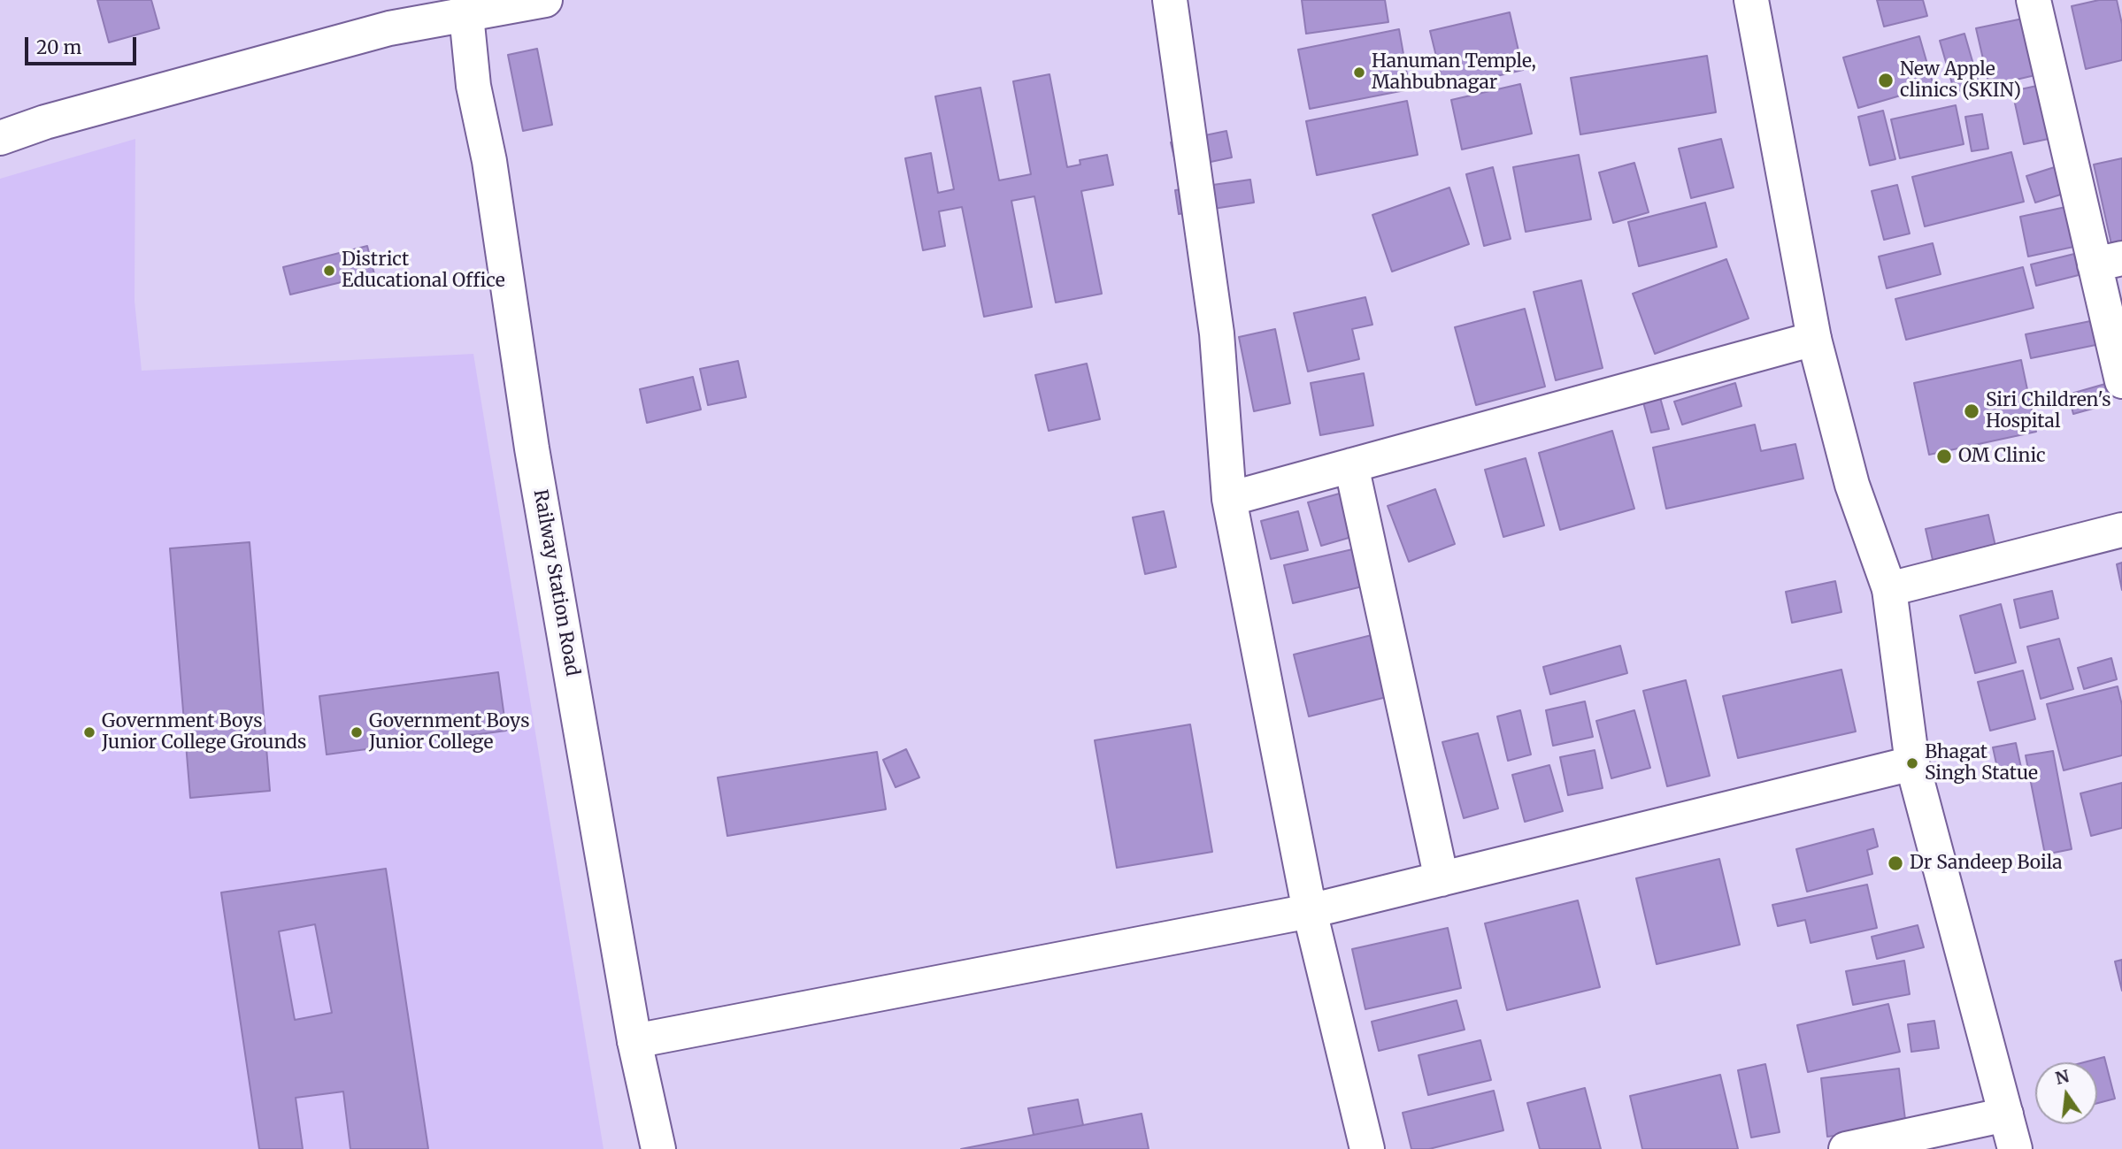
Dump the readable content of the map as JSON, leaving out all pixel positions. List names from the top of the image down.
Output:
{
  "streets": {
    "street": ["Railway Station Road"]
  },
  "places": [
    "Hanuman Temple, Mahbubnagar",
    "New Apple clinics (SKIN)",
    "District Educational Office",
    "Siri Children's Hospital",
    "OM Clinic",
    "Government Boys Junior College Grounds",
    "Government Boys Junior College",
    "Bhagat Singh Statue",
    "Dr Sandeep Boila"
  ],
  "scale_bar": "20 m",
  "north": "top"
}
